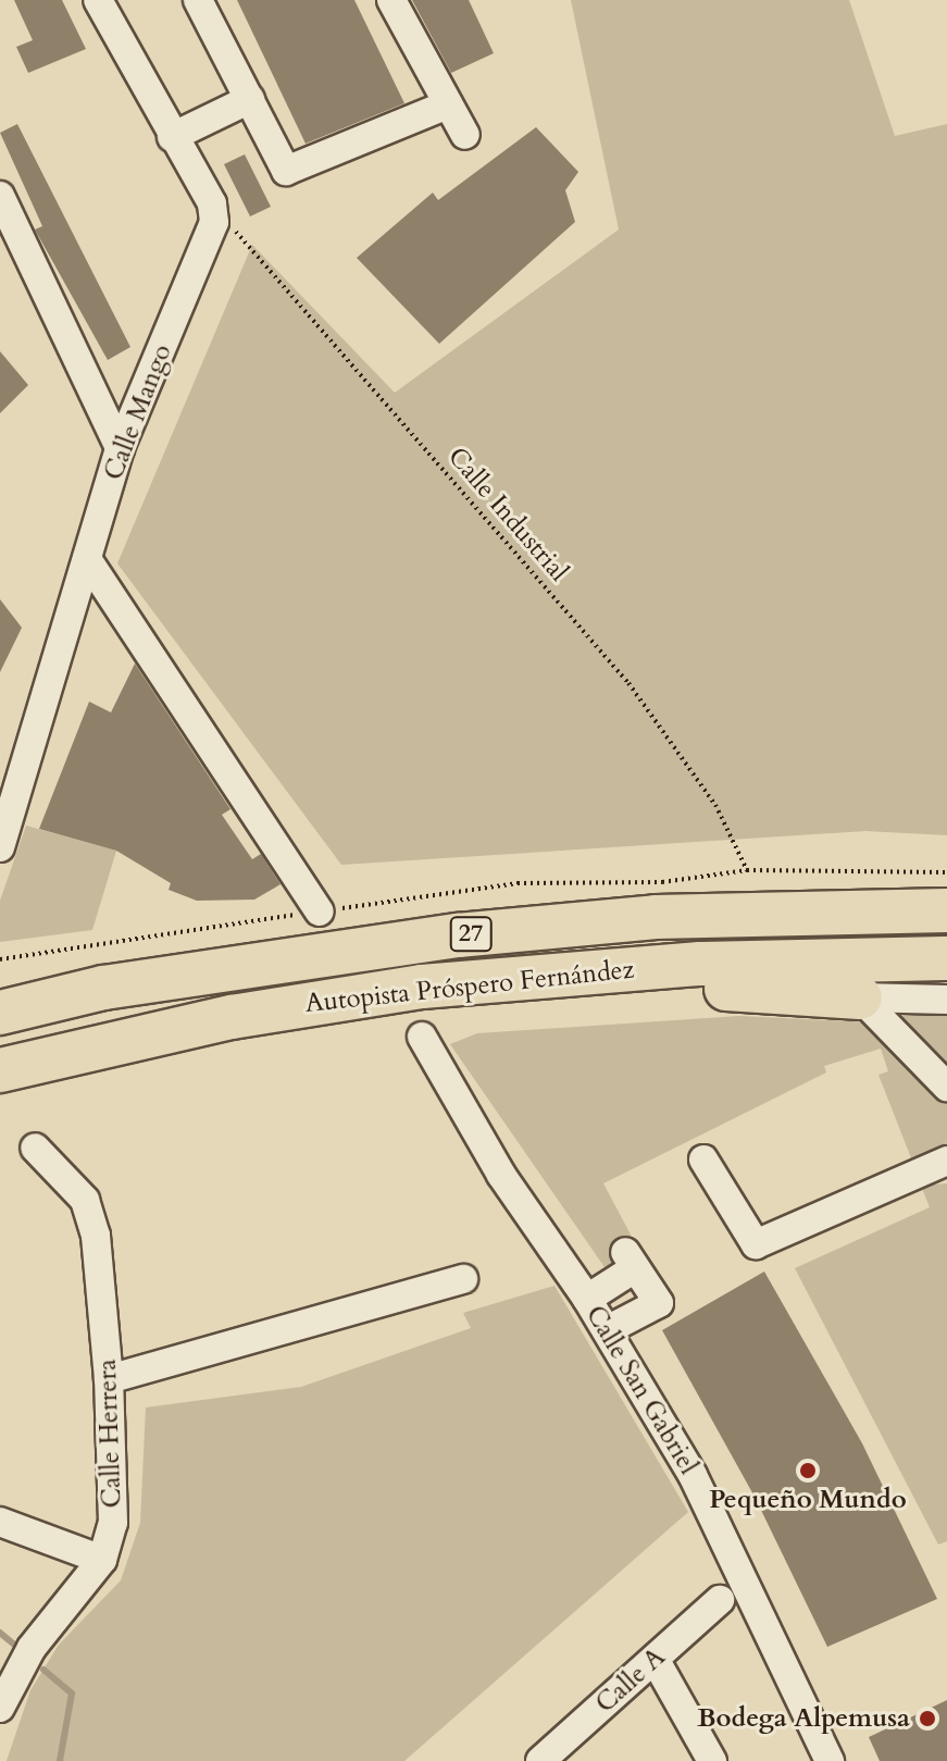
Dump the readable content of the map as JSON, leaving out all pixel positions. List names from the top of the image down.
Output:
{
  "streets": {
    "highway": ["27", "Autopista Próspero Fernández"],
    "street": [
      "Calle Mango",
      "Calle San Gabriel",
      "Calle Herrera",
      "Calle A"
    ],
    "path": ["Calle Industrial"]
  },
  "crossings": [
    ["Calle Mango", "Calle Industrial"]
  ],
  "places": ["Pequeño Mundo", "Bodega Alpemusa"]
}
